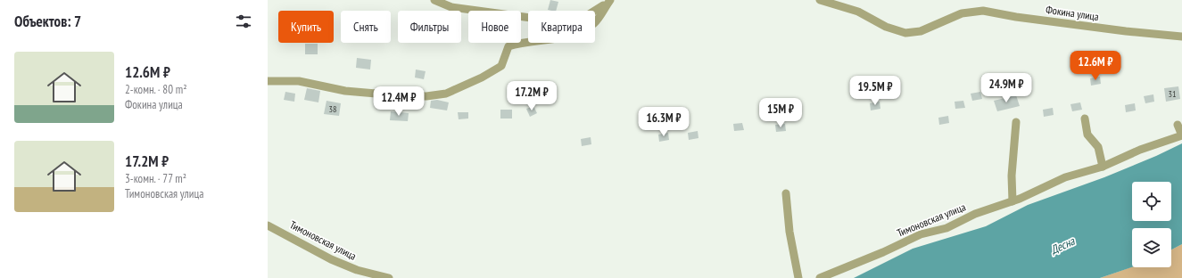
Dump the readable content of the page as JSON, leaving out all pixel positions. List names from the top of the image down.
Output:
{
  "streets": {
    "street": ["Фокина улица", "Тимоновская улица"]
  },
  "water": ["Десна"],
  "house_numbers": ["31", "38"],
  "page": {
    "heading": "Объектов: 7",
    "chip": [
      "Купить",
      "Снять",
      "Фильтры",
      "Новое",
      "Квартира"
    ],
    "list": [
      {
        "name": "12.6M ₽",
        "note": "2-комн. · 80 m² · Фокина улица"
      },
      {
        "name": "17.2M ₽",
        "note": "3-комн. · 77 m² · Тимоновская улица"
      }
    ],
    "price": [
      "12.6M ₽",
      "24.9M ₽",
      "19.5M ₽",
      "17.2M ₽",
      "12.4M ₽",
      "15M ₽",
      "16.3M ₽"
    ]
  }
}
